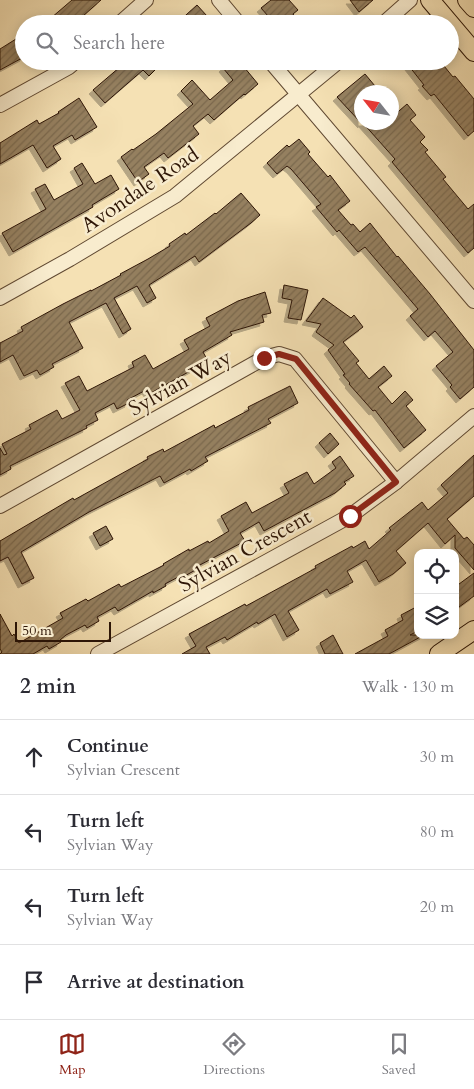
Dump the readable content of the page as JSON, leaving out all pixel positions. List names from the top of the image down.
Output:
{
  "streets": {
    "street": ["Avondale Road", "Sylvian Way", "Sylvian Crescent"]
  },
  "crossings": [
    ["Sylvian Way", "Sylvian Crescent"]
  ],
  "scale_bar": "50 m",
  "north": "top left",
  "page": {
    "search": "Search here",
    "scale": "50 m",
    "heading": ["2 min", "Walk · 130 m"],
    "list": [
      ["Continue", "Sylvian Crescent", "30 m"],
      ["Turn left", "Sylvian Way", "80 m"],
      ["Turn left", "Sylvian Way", "20 m"],
      "Arrive at destination"
    ],
    "nav": ["Map", "Directions", "Saved"]
  }
}
